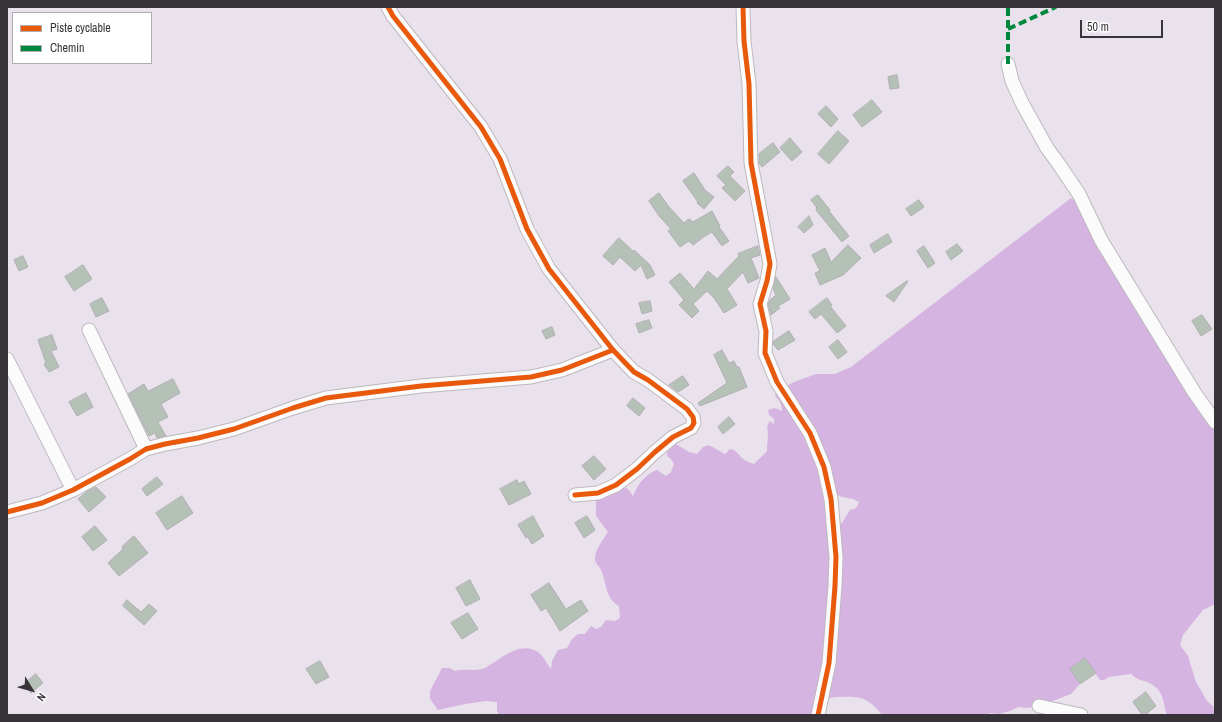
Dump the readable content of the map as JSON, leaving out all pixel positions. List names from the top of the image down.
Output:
{
  "legend": ["Piste cyclable", "Chemin"],
  "scale_bar": "50 m",
  "north": "bottom right"
}
